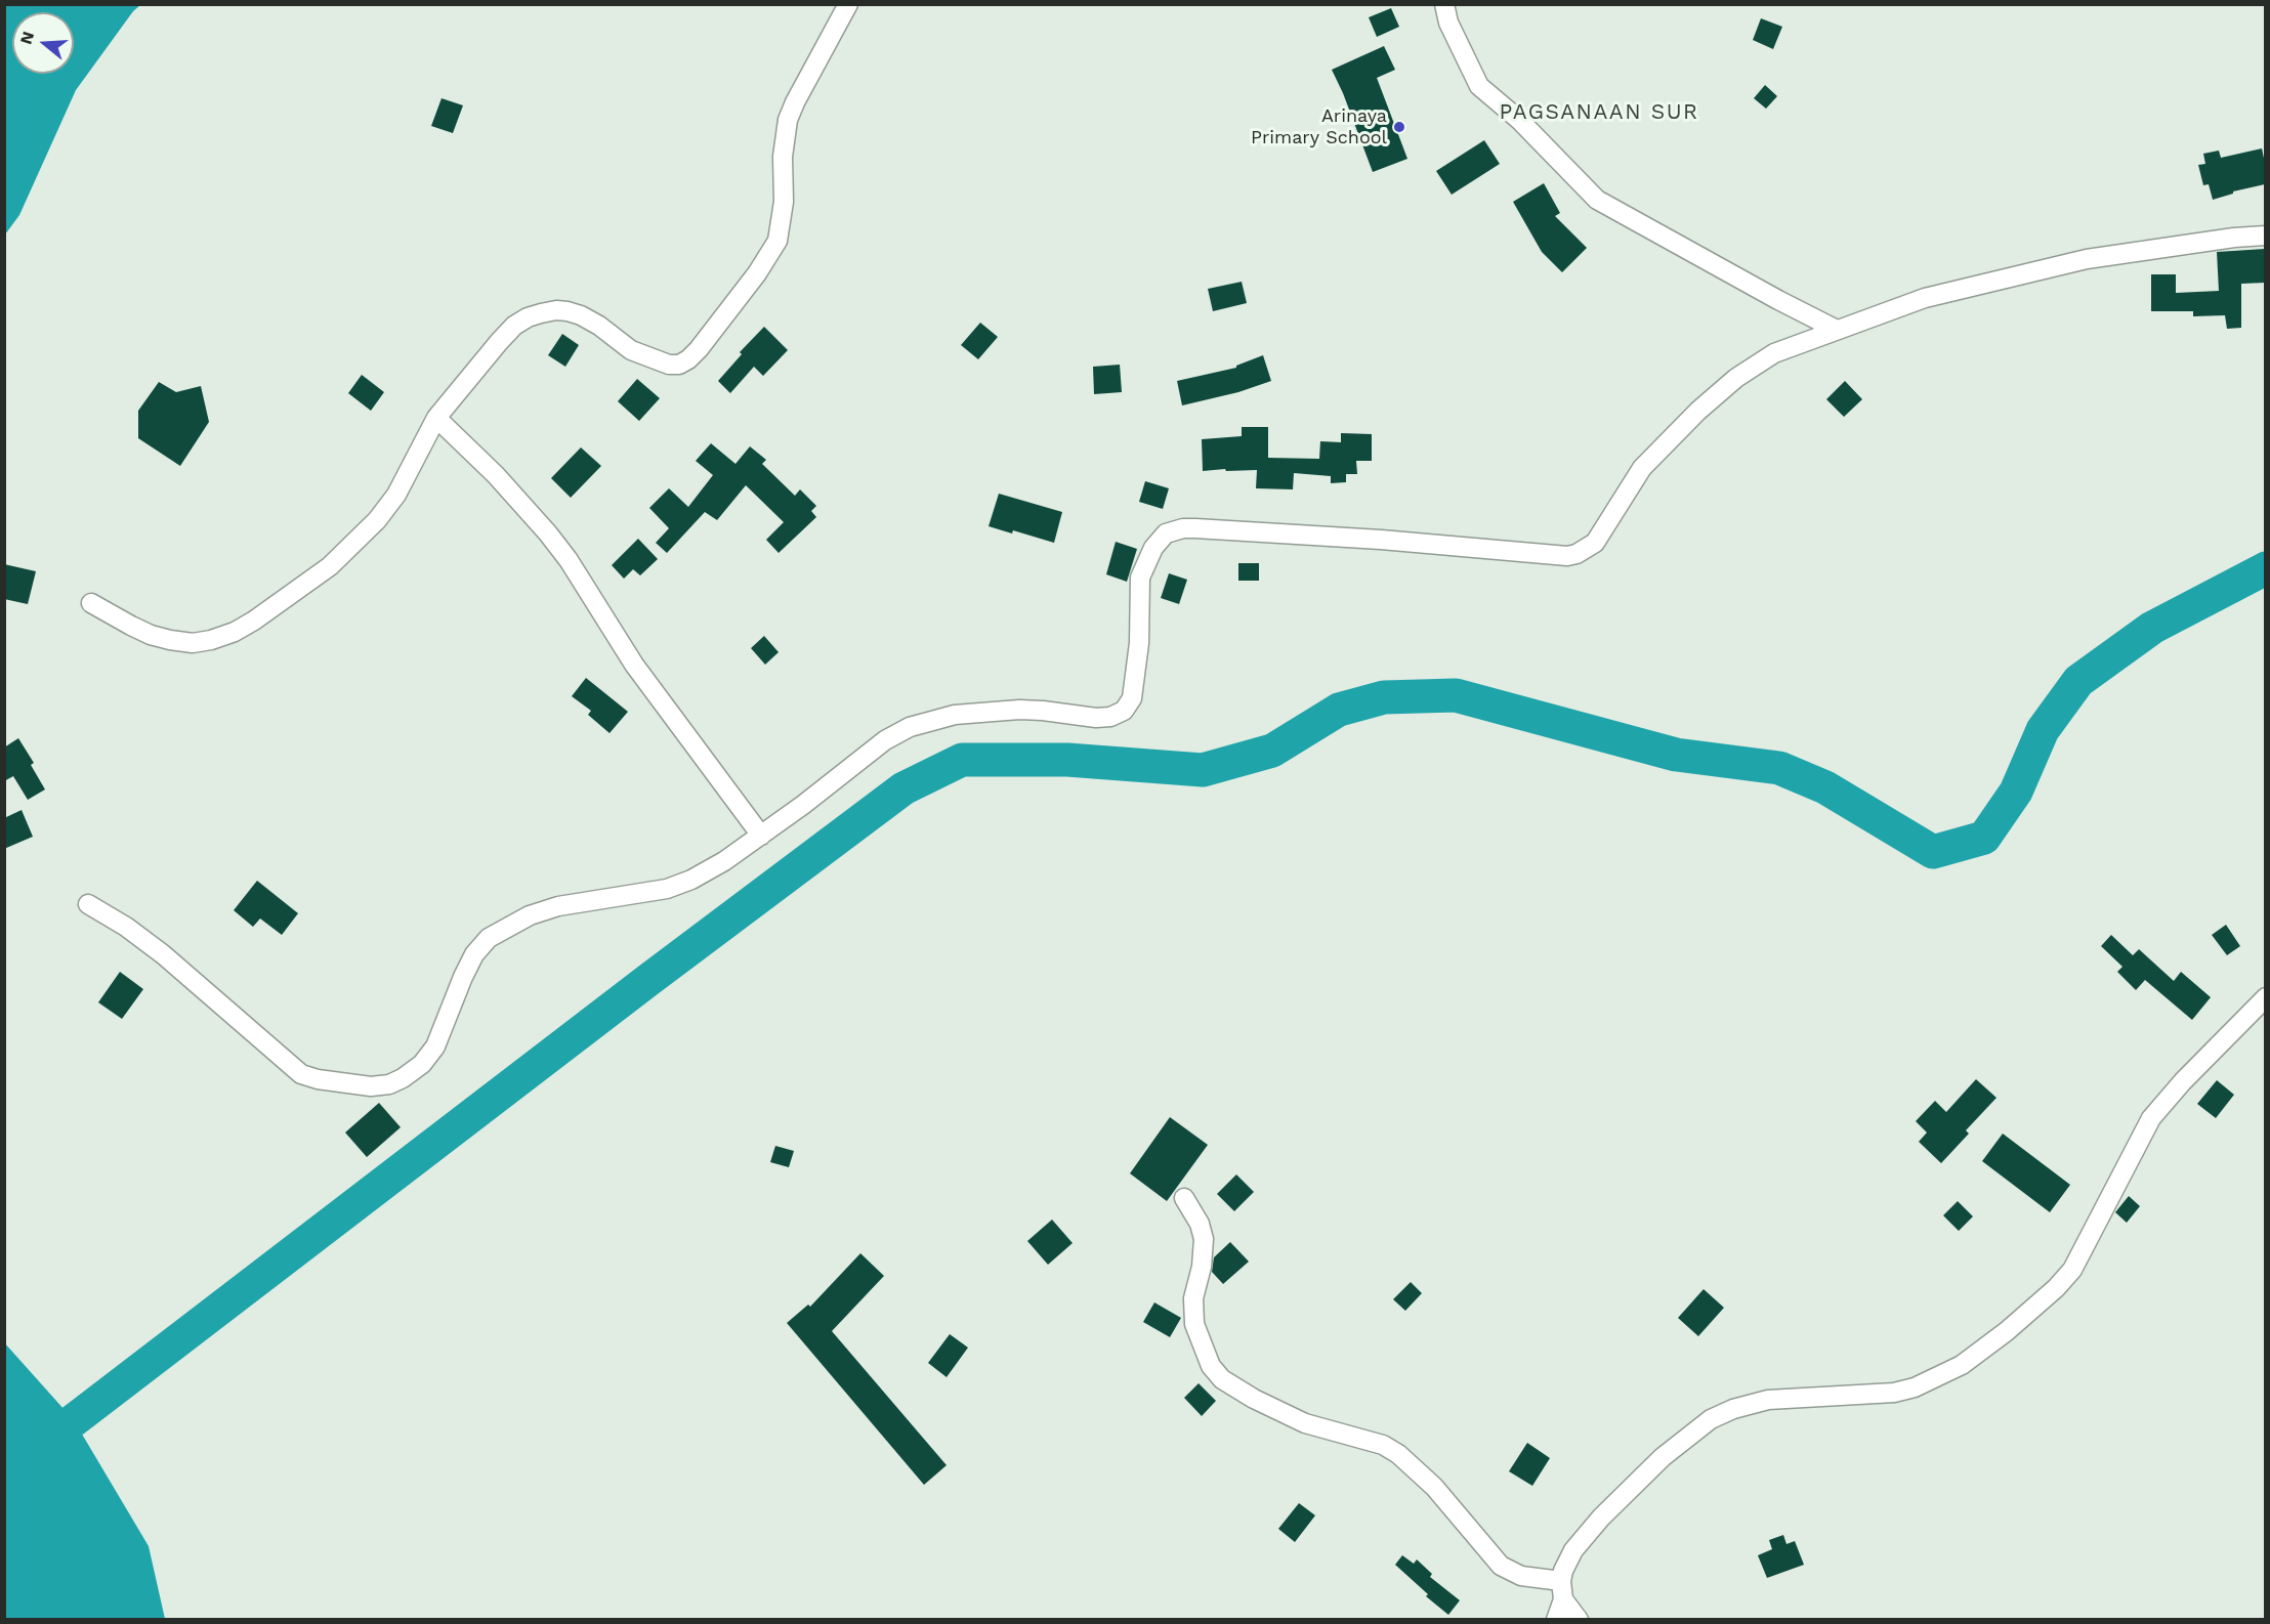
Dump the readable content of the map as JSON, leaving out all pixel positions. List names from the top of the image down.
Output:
{
  "districts": ["PAGSANAAN SUR"],
  "places": ["Arinaya Primary School"],
  "north": "left"
}
